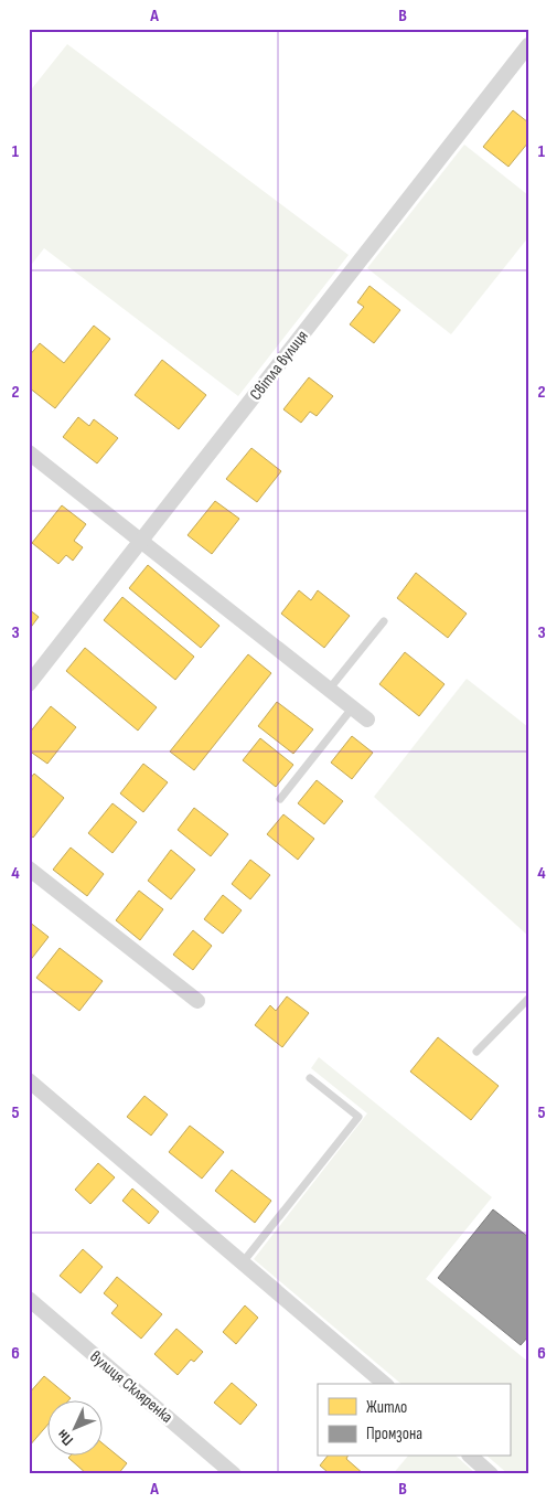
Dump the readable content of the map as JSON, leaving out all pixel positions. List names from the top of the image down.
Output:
{
  "streets": {
    "street": ["Світла вулиця", "вулиця Скляренка"]
  },
  "legend": ["Житло", "Промзона"],
  "north": "bottom left",
  "grid": {
    "columns": ["A", "B"],
    "rows": [
      "1",
      "2",
      "3",
      "4",
      "5",
      "6"
    ]
  }
}
